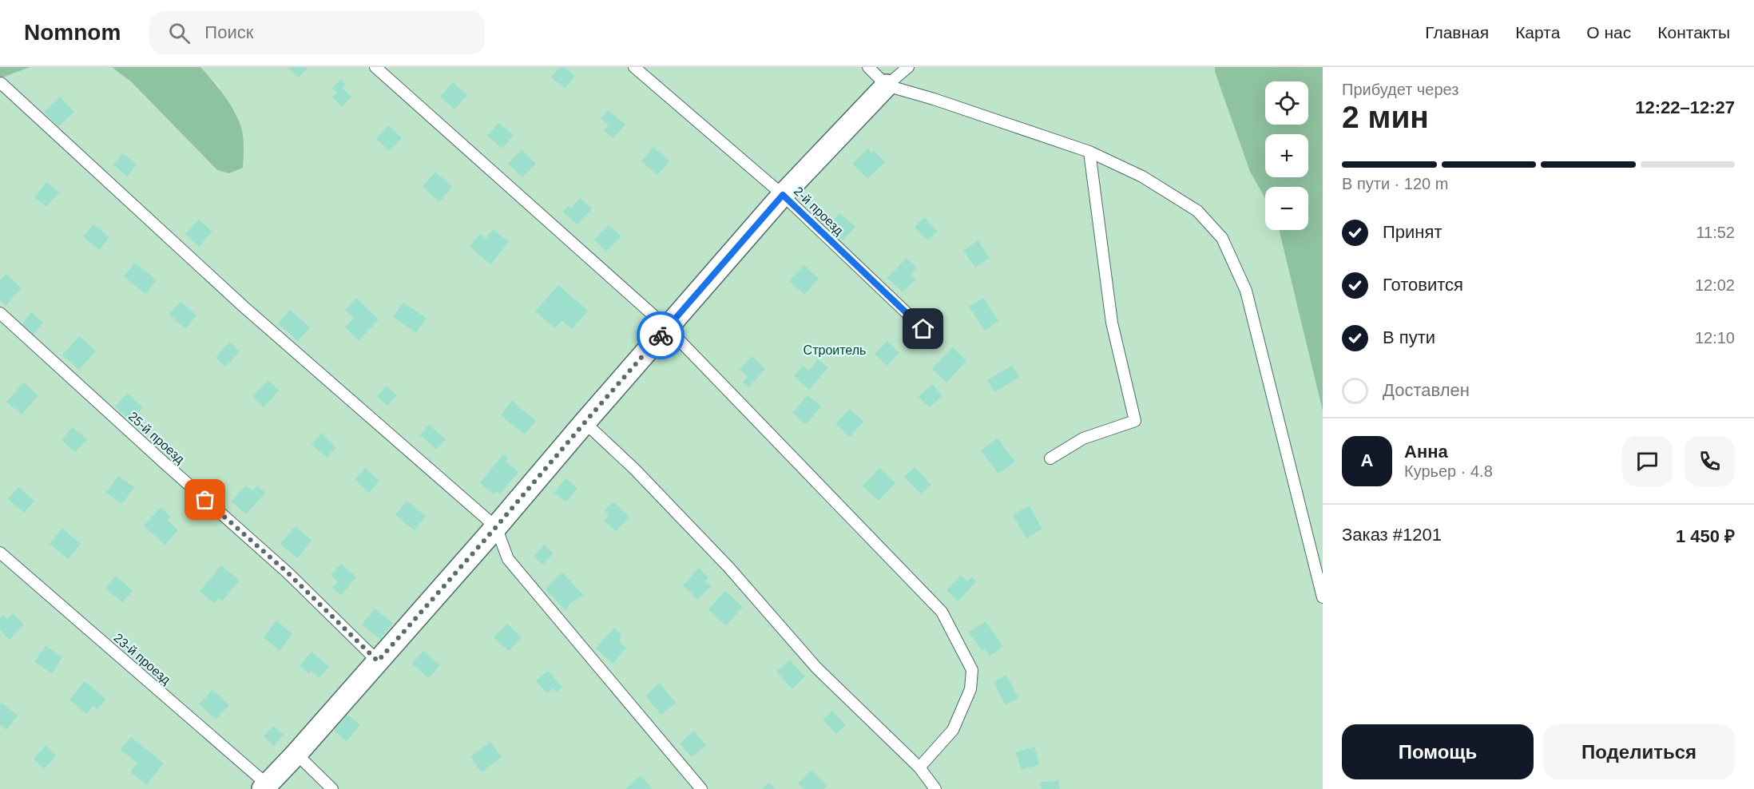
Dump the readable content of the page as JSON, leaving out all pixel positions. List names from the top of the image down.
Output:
{
  "streets": {
    "lane": ["2-й проезд", "25-й проезд", "23-й проезд"]
  },
  "parks": ["Строитель"],
  "page": {
    "header": "Nomnom",
    "search": "Поиск",
    "nav": [
      "Главная",
      "Карта",
      "О нас",
      "Контакты"
    ],
    "heading": ["2 мин", "Прибудет через", "12:22–12:27"],
    "panel": [
      "Анна",
      "Курьер · 4.8",
      "Заказ #1201",
      "1 450 ₽"
    ],
    "map_buttons": ["+", "−"],
    "bar": "В пути · 120 m",
    "list": [
      ["Принят", "11:52"],
      ["Готовится", "12:02"],
      ["В пути", "12:10"],
      "Доставлен"
    ],
    "round": "А",
    "buttons": ["Помощь", "Поделиться"]
  }
}
